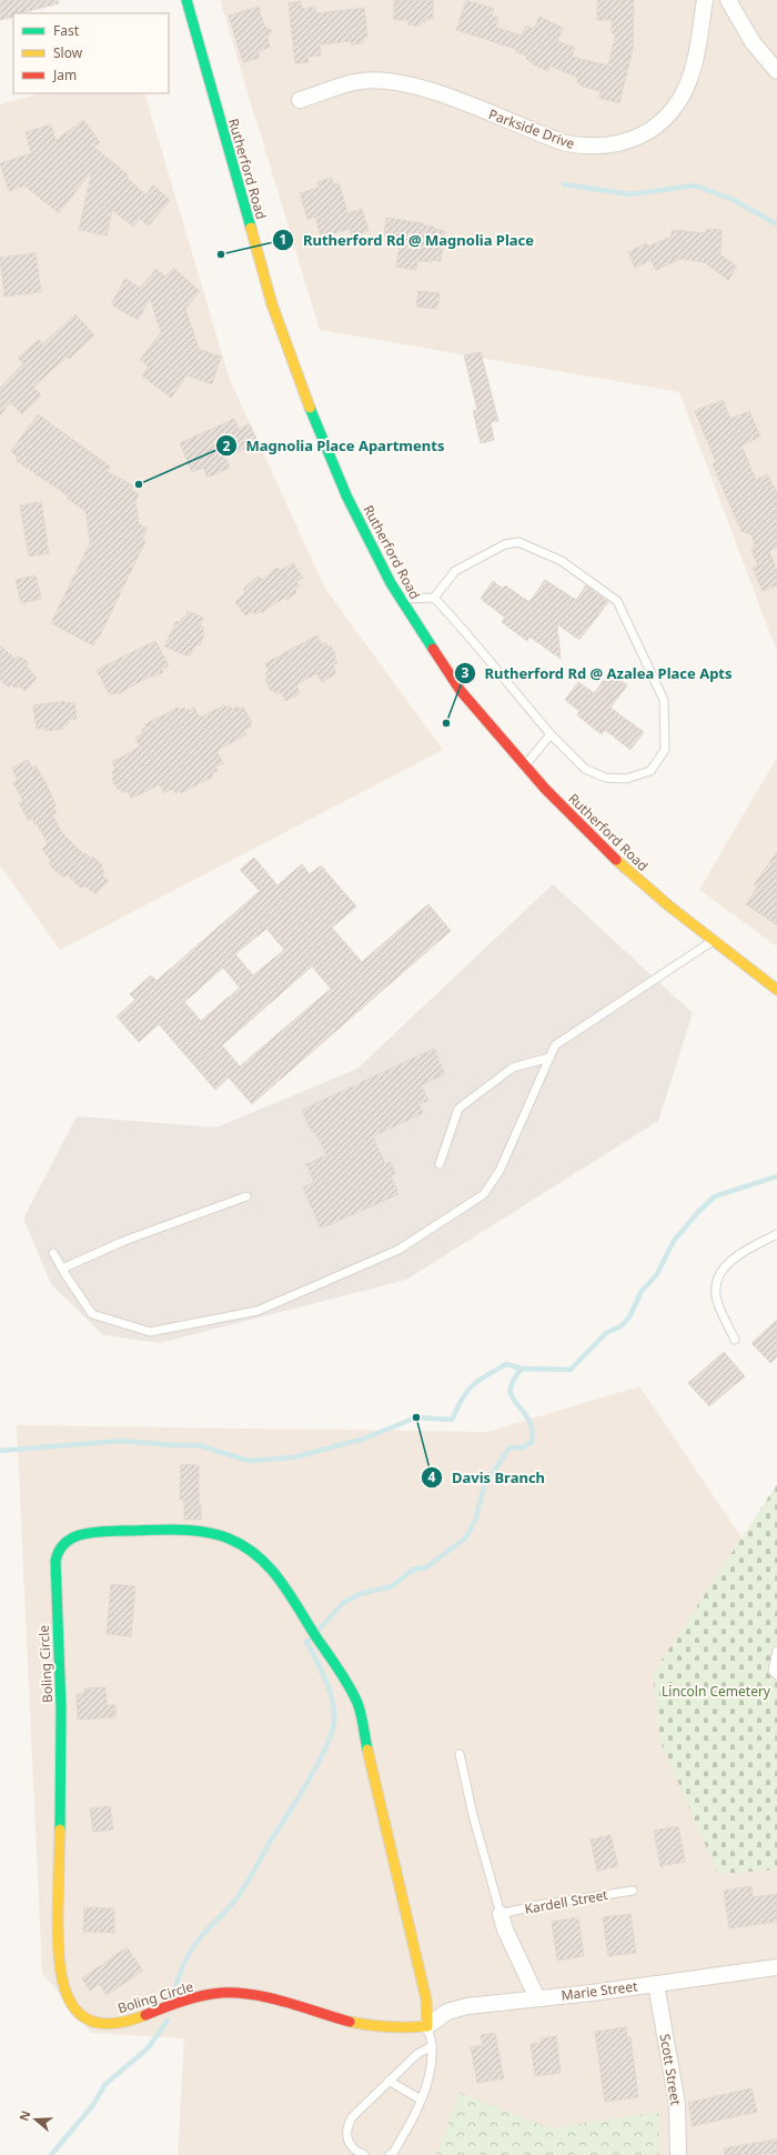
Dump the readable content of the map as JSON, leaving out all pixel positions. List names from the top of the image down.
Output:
{
  "streets": {
    "street": [
      "Parkside Drive",
      "Rutherford Road",
      "Boling Circle",
      "Marie Street",
      "Scott Street"
    ],
    "lane": ["Kardell Street"]
  },
  "crossings": [
    ["Boling Circle", "Marie Street"],
    ["Marie Street", "Scott Street"]
  ],
  "parks": ["Lincoln Cemetery"],
  "places": [
    "Rutherford Rd @ Magnolia Place",
    "Magnolia Place Apartments",
    "Rutherford Rd @ Azalea Place Apts",
    "Davis Branch"
  ],
  "legend": ["Fast", "Slow", "Jam"],
  "north": "left"
}
